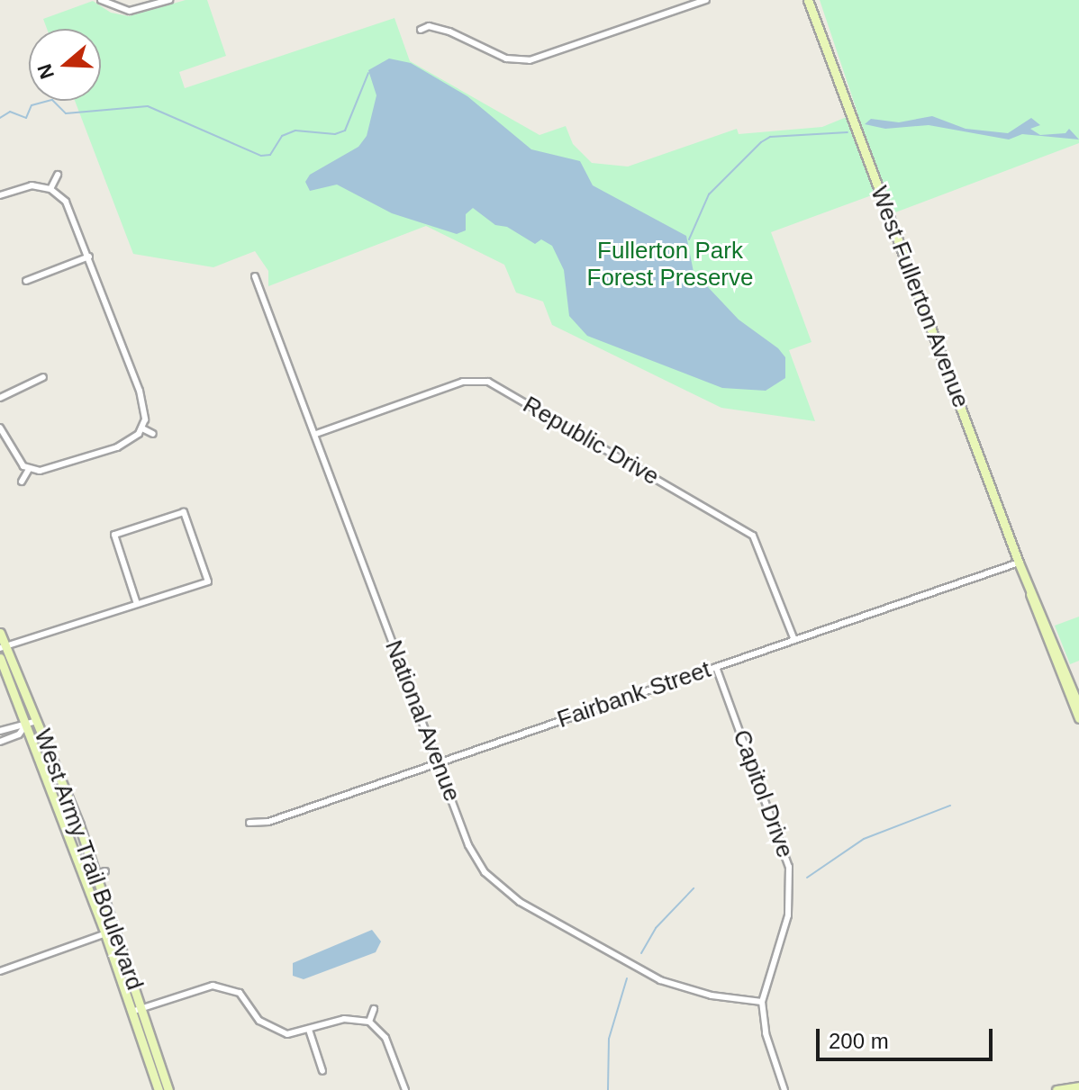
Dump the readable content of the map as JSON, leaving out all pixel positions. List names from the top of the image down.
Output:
{
  "streets": {
    "main road": ["West Fullerton Avenue", "West Army Trail Boulevard"],
    "street": [
      "Republic Drive",
      "Fairbank Street",
      "National Avenue",
      "Capitol Drive"
    ]
  },
  "crossings": [
    ["West Fullerton Avenue", "Fairbank Street"],
    ["Republic Drive", "Fairbank Street"],
    ["Republic Drive", "National Avenue"],
    ["Fairbank Street", "National Avenue"],
    ["Fairbank Street", "Capitol Drive"],
    ["National Avenue", "Capitol Drive"]
  ],
  "parks": ["Fullerton Park Forest Preserve"],
  "scale_bar": "200 m",
  "north": "left"
}
